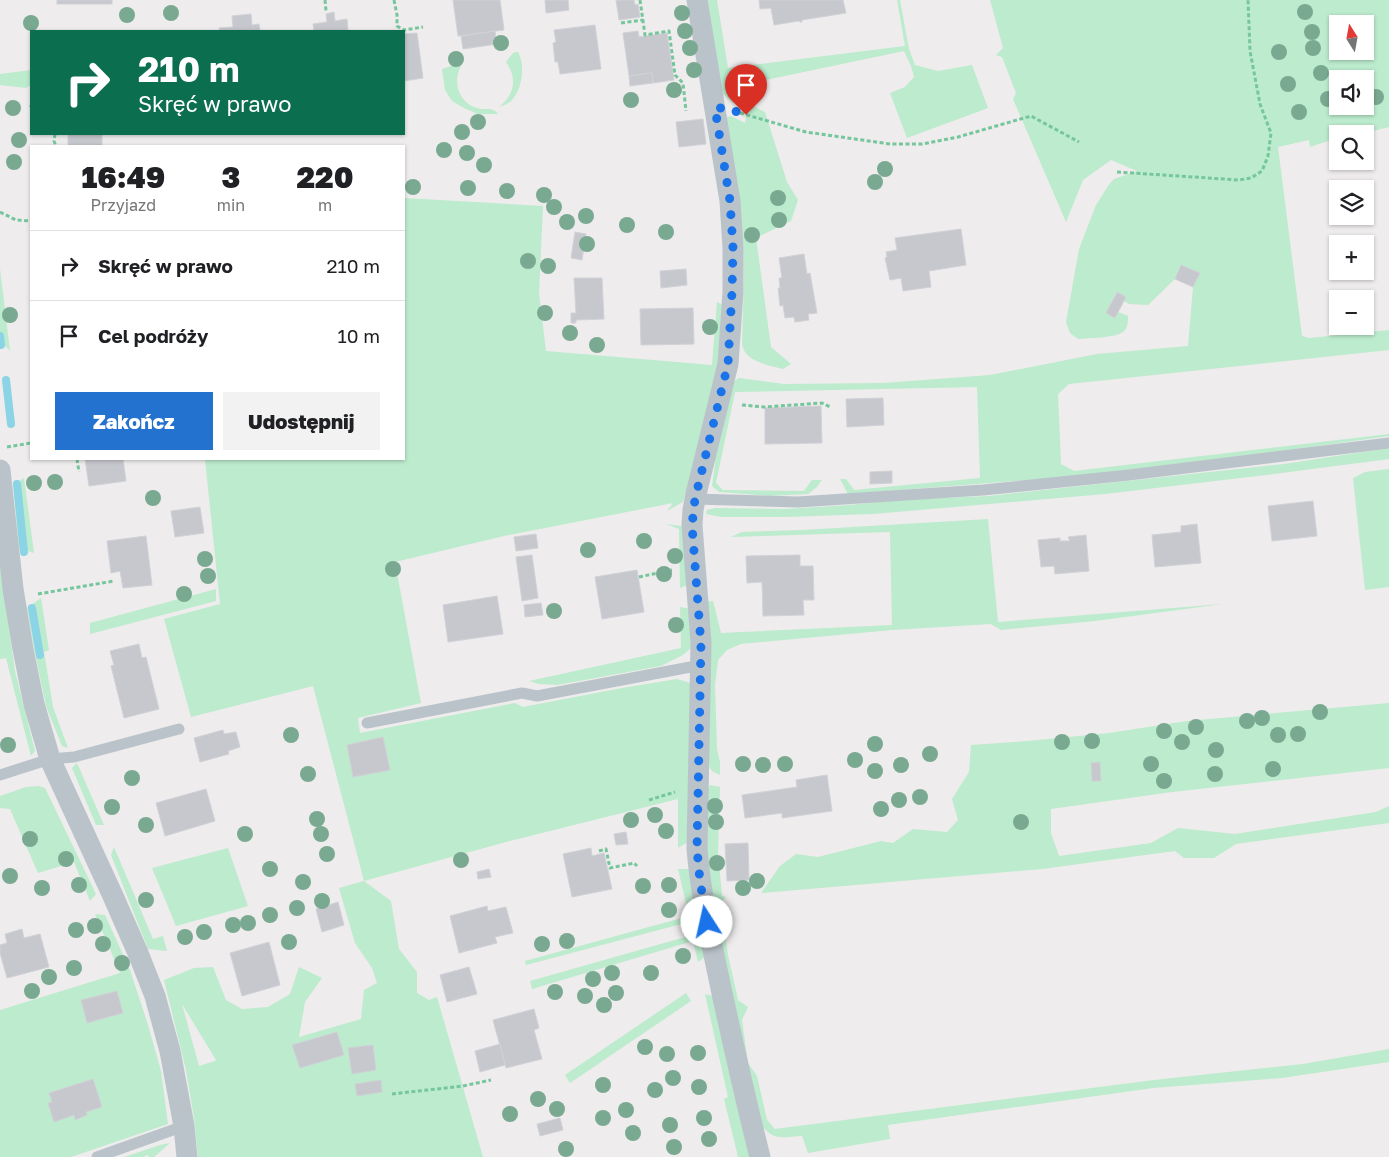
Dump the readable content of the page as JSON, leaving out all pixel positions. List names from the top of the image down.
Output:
{
  "north": "top",
  "page": {
    "map_buttons": ["+", "−"],
    "turn": ["210 m", "Skręć w prawo"],
    "eta": [
      "16:49",
      "Przyjazd",
      "3",
      "min",
      "220",
      "m"
    ],
    "list": [
      {
        "name": "Skręć w prawo",
        "value": "210 m"
      },
      {
        "name": "Cel podróży",
        "value": "10 m"
      }
    ],
    "buttons": ["Zakończ", "Udostępnij"]
  }
}
